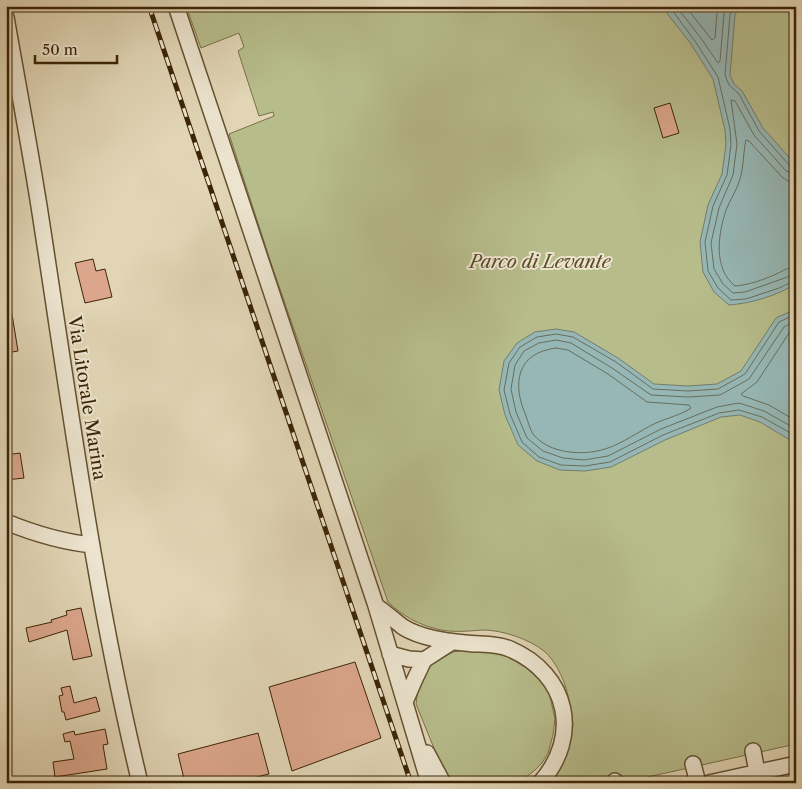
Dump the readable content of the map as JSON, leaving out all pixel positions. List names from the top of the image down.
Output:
{
  "streets": {
    "street": ["Via Litorale Marina"]
  },
  "parks": ["Parco di Levante"],
  "scale_bar": "50 m"
}
